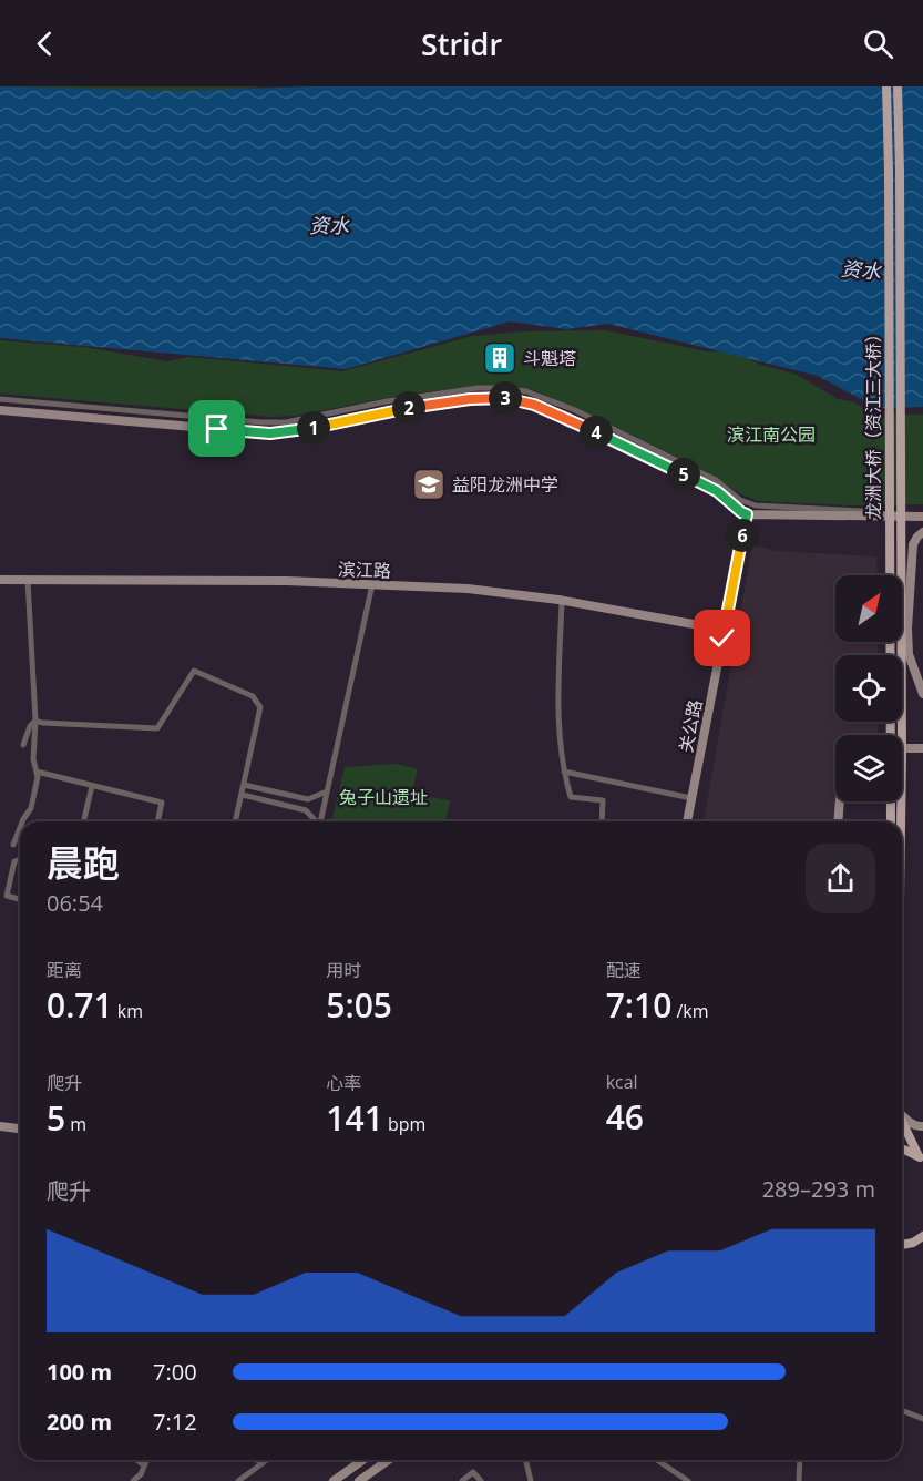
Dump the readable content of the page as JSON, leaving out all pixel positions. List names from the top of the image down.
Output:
{
  "streets": {
    "main road": ["龙洲大桥（资江三大桥）"],
    "street": ["滨江路", "关公路"]
  },
  "crossings": [
    ["滨江路", "关公路"]
  ],
  "water": ["资水"],
  "parks": ["滨江南公园", "兔子山遗址"],
  "places": {
    "building": ["斗魁塔"],
    "school or university": ["益阳龙洲中学"]
  },
  "north": "top right",
  "page": {
    "header": "Stridr",
    "pins": [
      "3",
      "2",
      "1",
      "4",
      "5",
      "6"
    ],
    "heading": ["晨跑", "06:54"],
    "stats": [
      ["距离", "0.71 km"],
      ["用时", "5:05"],
      ["配速", "7:10 /km"],
      ["爬升", "5 m"],
      ["心率", "141 bpm"],
      ["kcal", "46"]
    ],
    "chart": ["爬升", "289–293 m"],
    "list": [
      {
        "name": "100 m",
        "note": "7:00"
      },
      {
        "name": "200 m",
        "note": "7:12"
      }
    ]
  }
}
